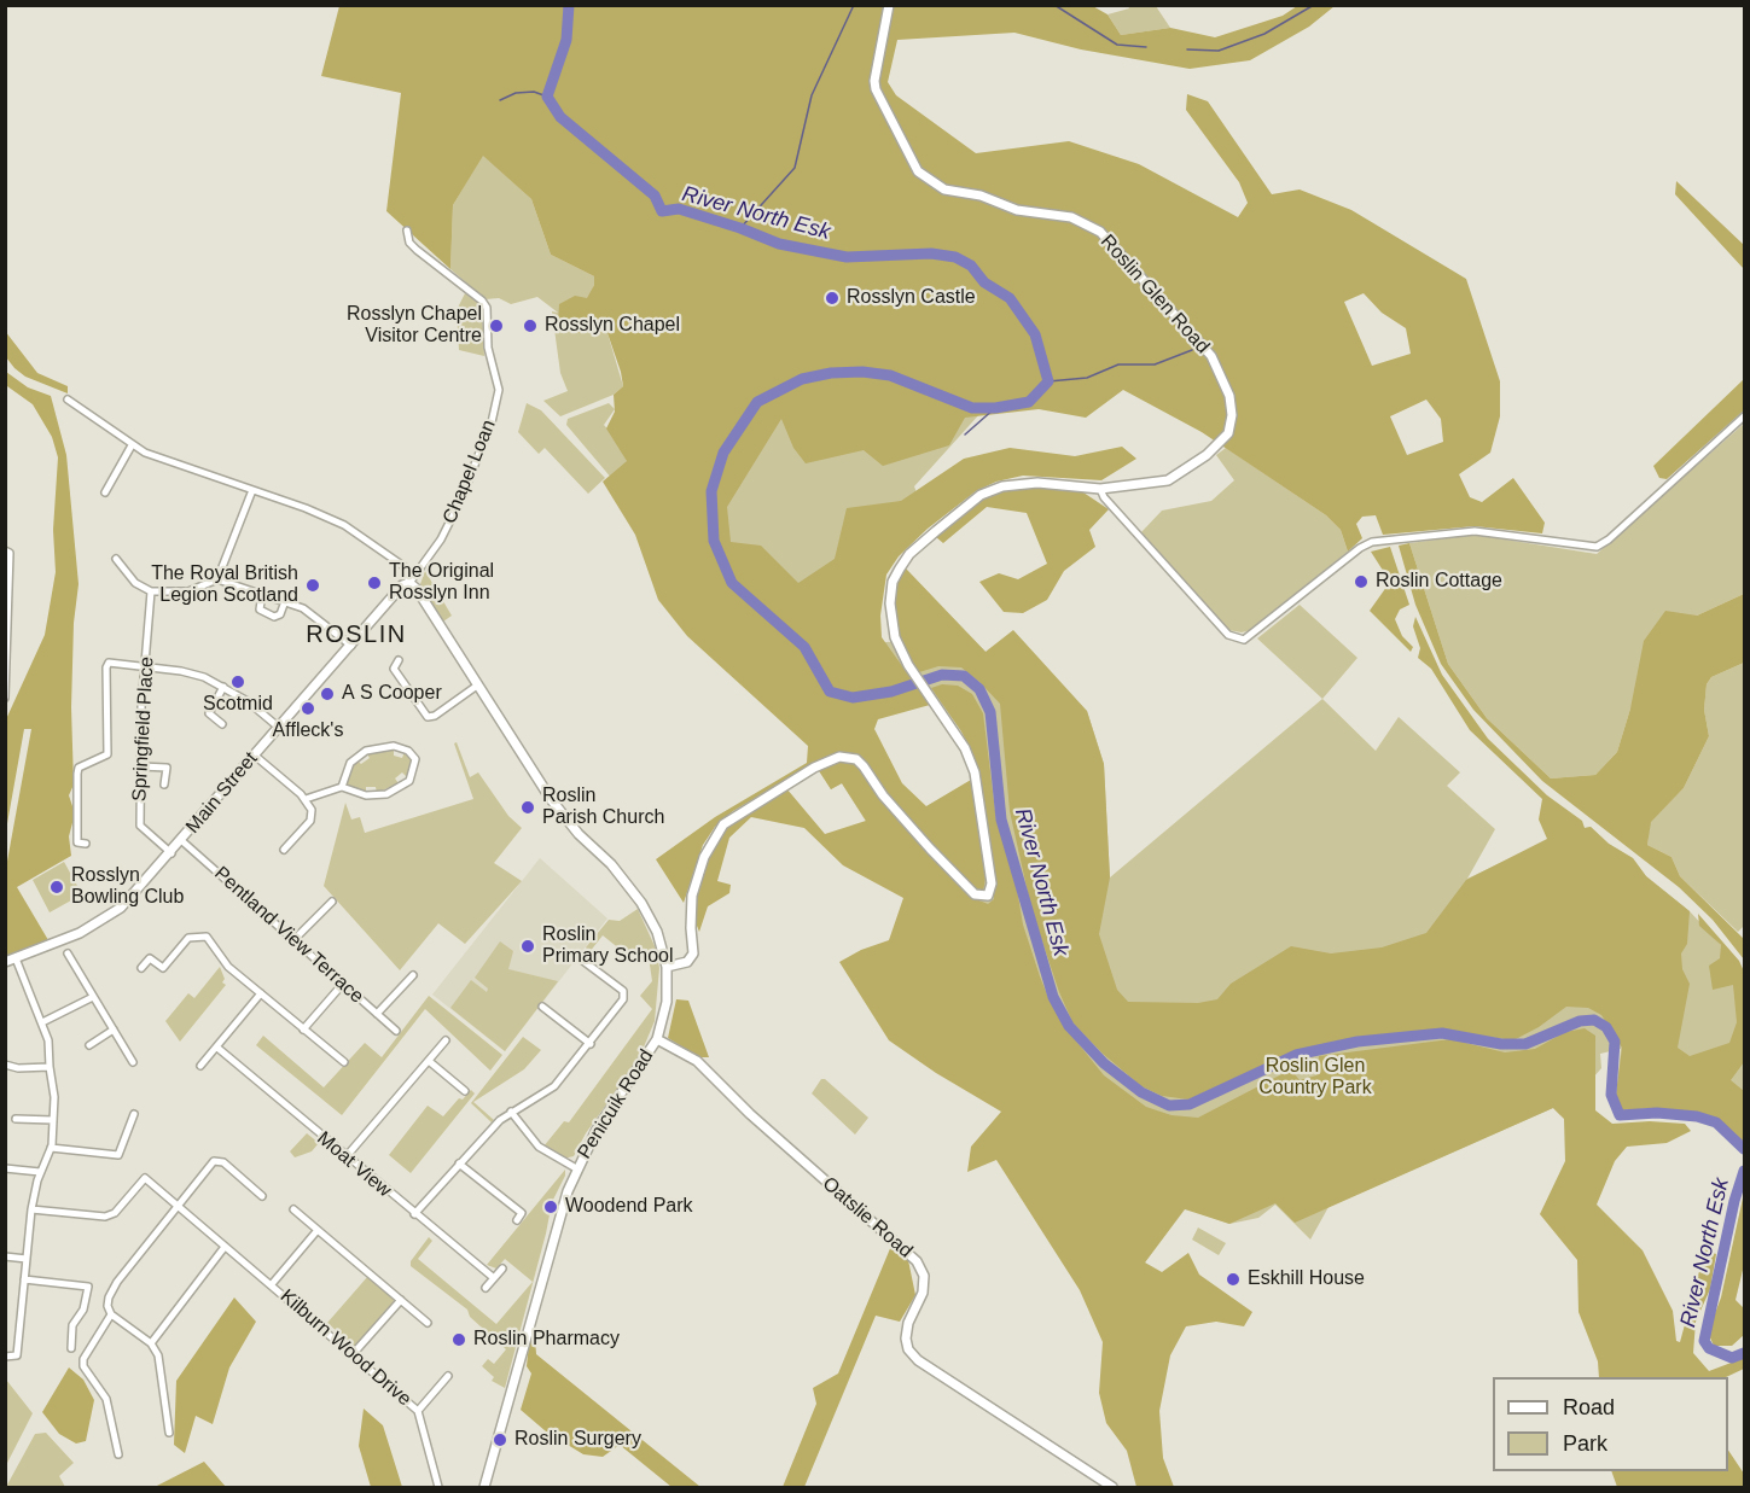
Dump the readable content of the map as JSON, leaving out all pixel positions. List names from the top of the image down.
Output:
{
  "streets": {
    "main road": [
      "Roslin Glen Road",
      "Main Street",
      "Penicuik Road",
      "Oatslie Road"
    ],
    "street": [
      "Chapel Loan",
      "Springfield Place",
      "Pentland View Terrace",
      "Moat View",
      "Kilburn Wood Drive"
    ]
  },
  "crossings": [
    ["Roslin Glen Road", "Penicuik Road"],
    ["Chapel Loan", "Main Street"],
    ["Chapel Loan", "Penicuik Road"],
    ["Springfield Place", "Main Street"],
    ["Main Street", "Pentland View Terrace"],
    ["Main Street", "Penicuik Road"],
    ["Penicuik Road", "Oatslie Road"]
  ],
  "districts": ["ROSLIN"],
  "water": ["River North Esk"],
  "parks": ["Roslin Glen Country Park"],
  "places": [
    "Rosslyn Castle",
    "Rosslyn Chapel Visitor Centre",
    "Rosslyn Chapel",
    "Roslin Cottage",
    "The Original Rosslyn Inn",
    "The Royal British Legion Scotland",
    "Scotmid",
    "A S Cooper",
    "Affleck's",
    "Roslin Parish Church",
    "Rosslyn Bowling Club",
    "Roslin Primary School",
    "Woodend Park",
    "Eskhill House",
    "Roslin Pharmacy",
    "Roslin Surgery"
  ],
  "legend": ["Road", "Park"]
}
